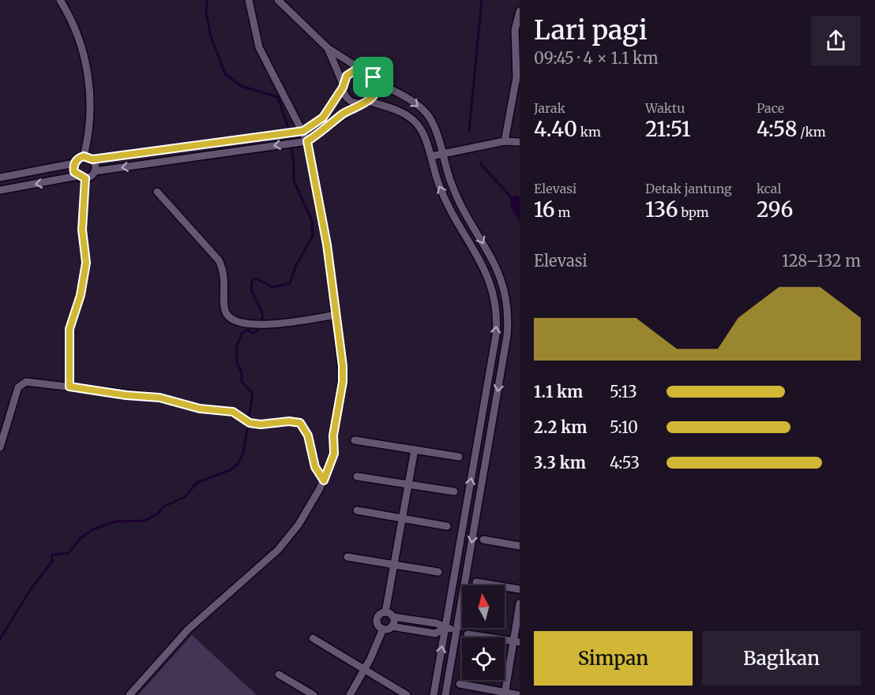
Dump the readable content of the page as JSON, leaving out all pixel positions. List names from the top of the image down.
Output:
{
  "north": "top",
  "page": {
    "heading": ["Lari pagi", "09:45 · 4 × 1.1 km"],
    "stats": [
      ["Jarak", "4.40 km"],
      ["Waktu", "21:51"],
      ["Pace", "4:58 /km"],
      ["Elevasi", "16 m"],
      ["Detak jantung", "136 bpm"],
      ["kcal", "296"]
    ],
    "chart": ["Elevasi", "128–132 m"],
    "list": [
      {
        "name": "1.1 km",
        "note": "5:13"
      },
      {
        "name": "2.2 km",
        "note": "5:10"
      },
      {
        "name": "3.3 km",
        "note": "4:53"
      }
    ],
    "buttons": ["Simpan", "Bagikan"]
  }
}
